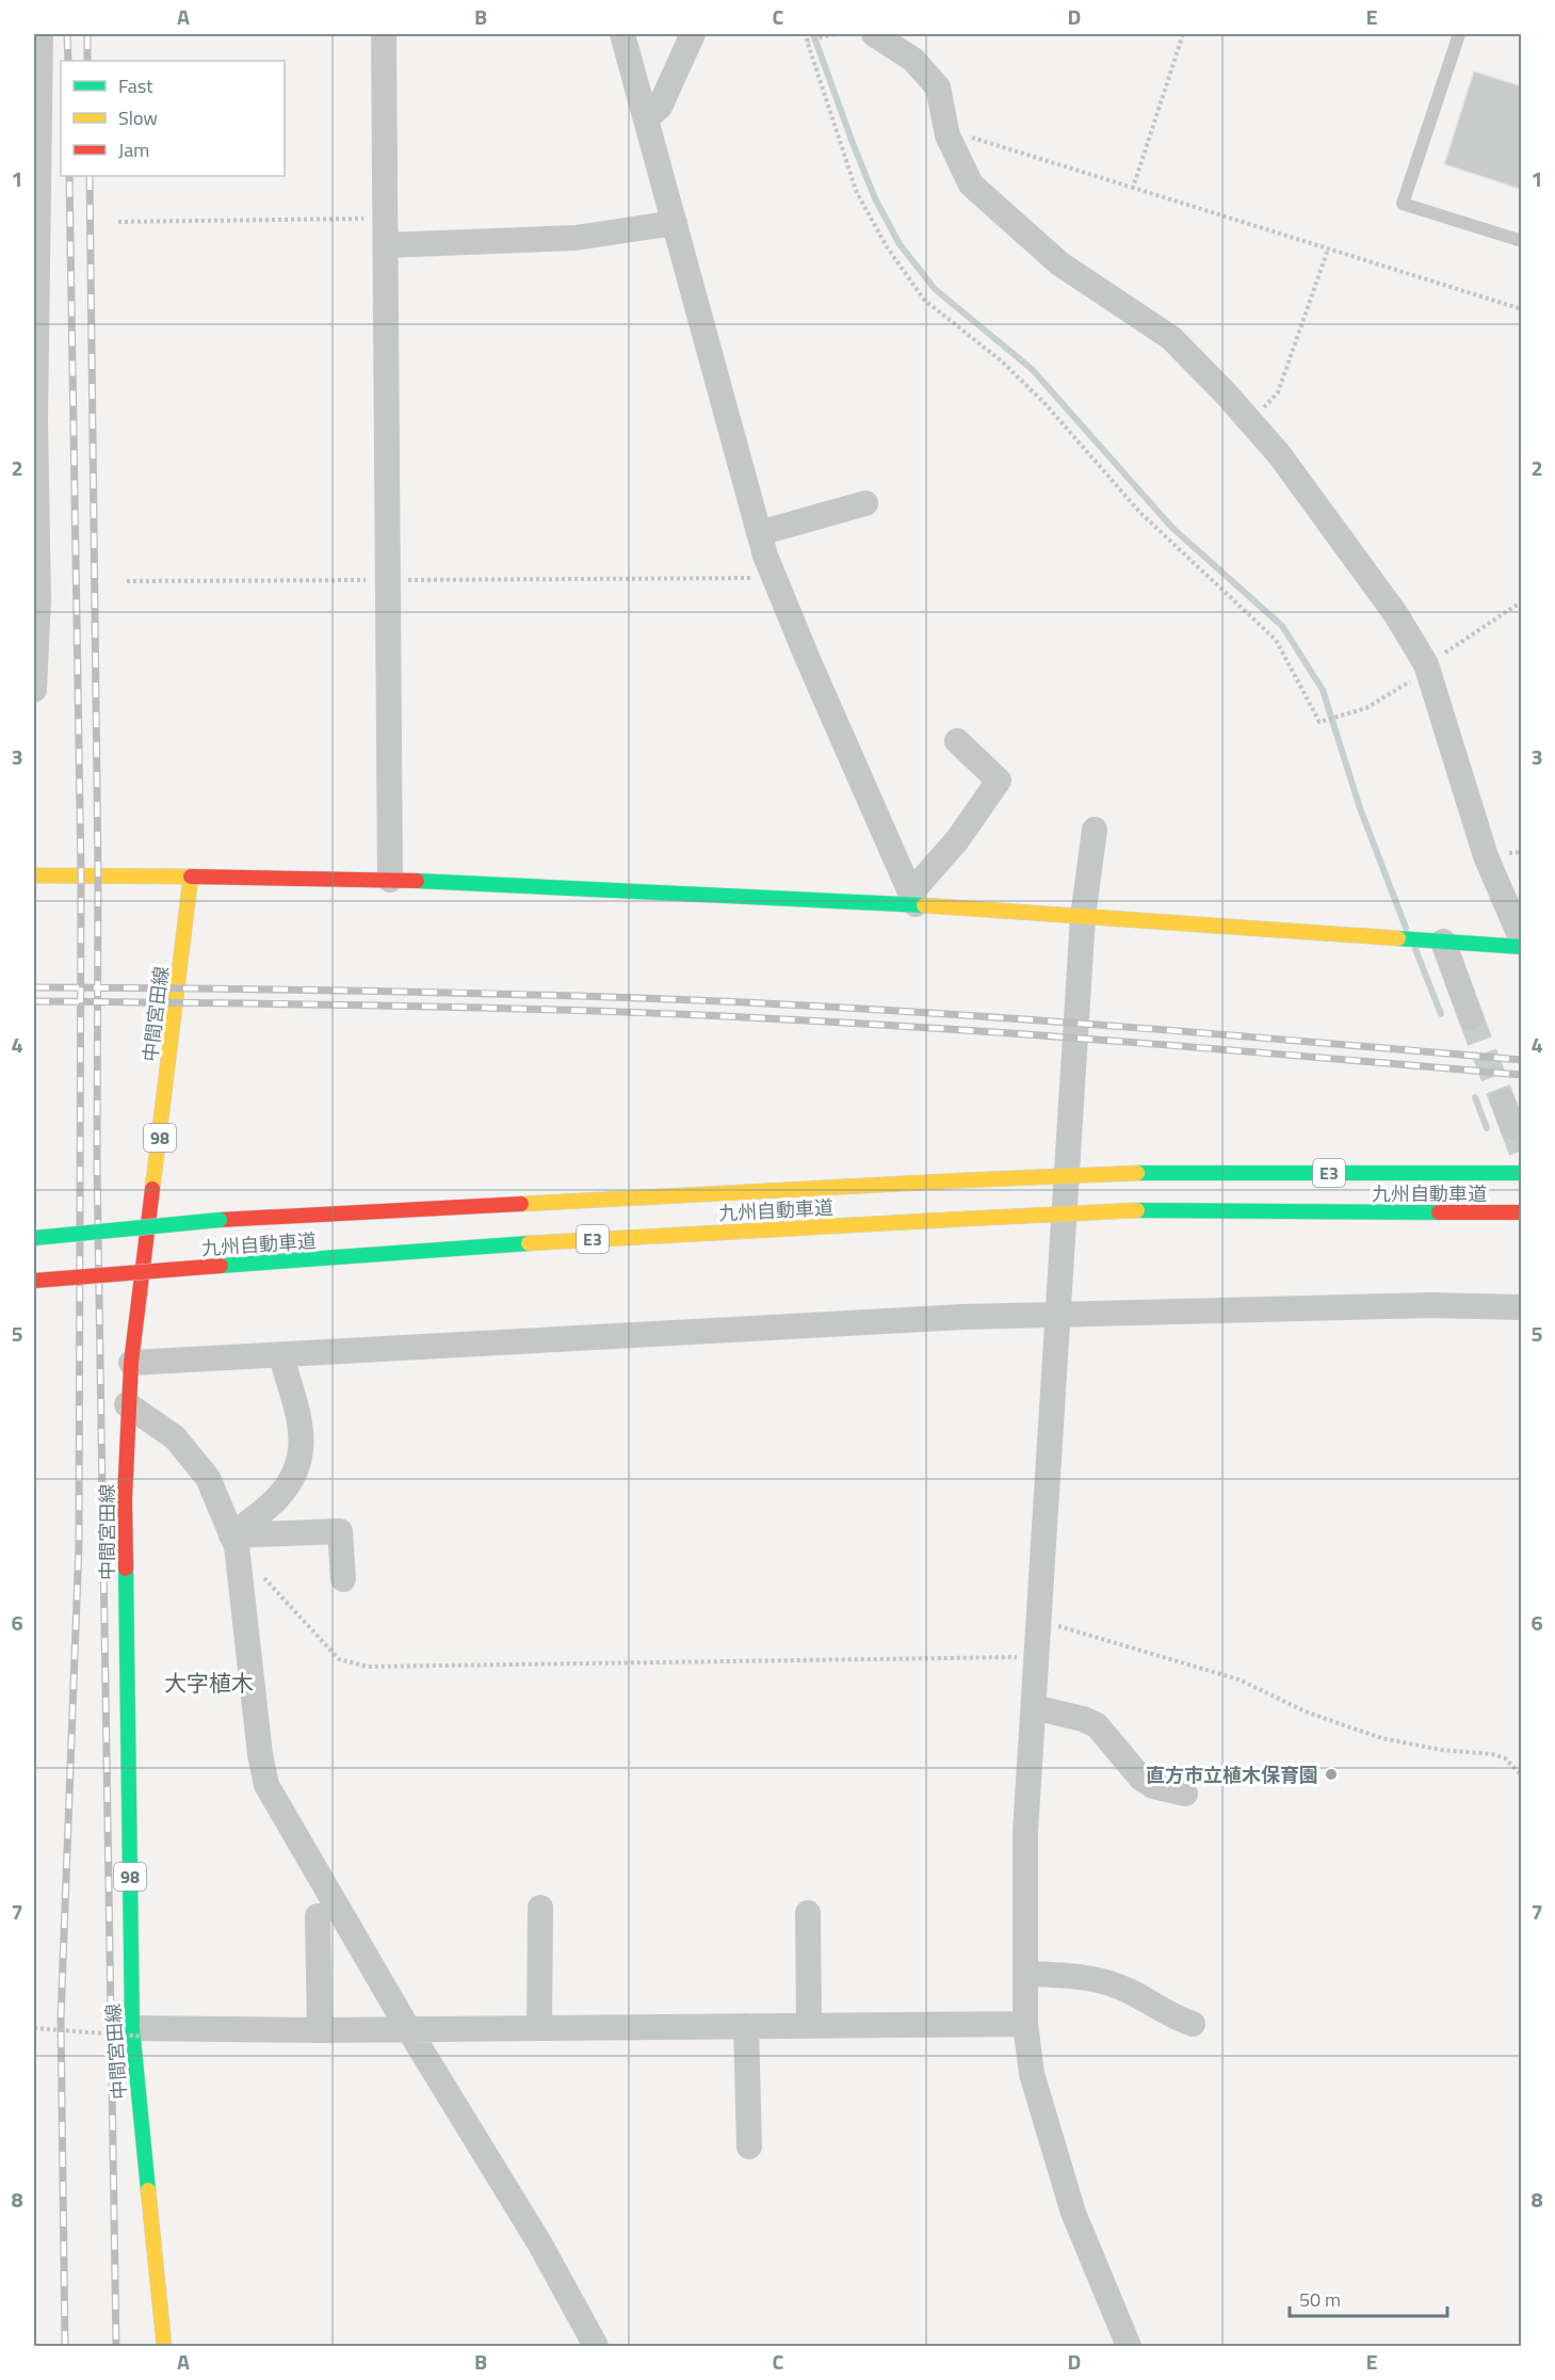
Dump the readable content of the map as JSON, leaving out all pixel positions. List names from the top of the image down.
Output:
{
  "streets": {
    "main road": [
      "中間宮田線",
      "98",
      "E3",
      "九州自動車道"
    ]
  },
  "districts": ["大字植木"],
  "places": ["直方市立植木保育園"],
  "legend": ["Fast", "Slow", "Jam"],
  "scale_bar": "50 m",
  "grid": {
    "columns": [
      "A",
      "B",
      "C",
      "D",
      "E"
    ],
    "rows": [
      "1",
      "2",
      "3",
      "4",
      "5",
      "6",
      "7",
      "8"
    ]
  }
}
